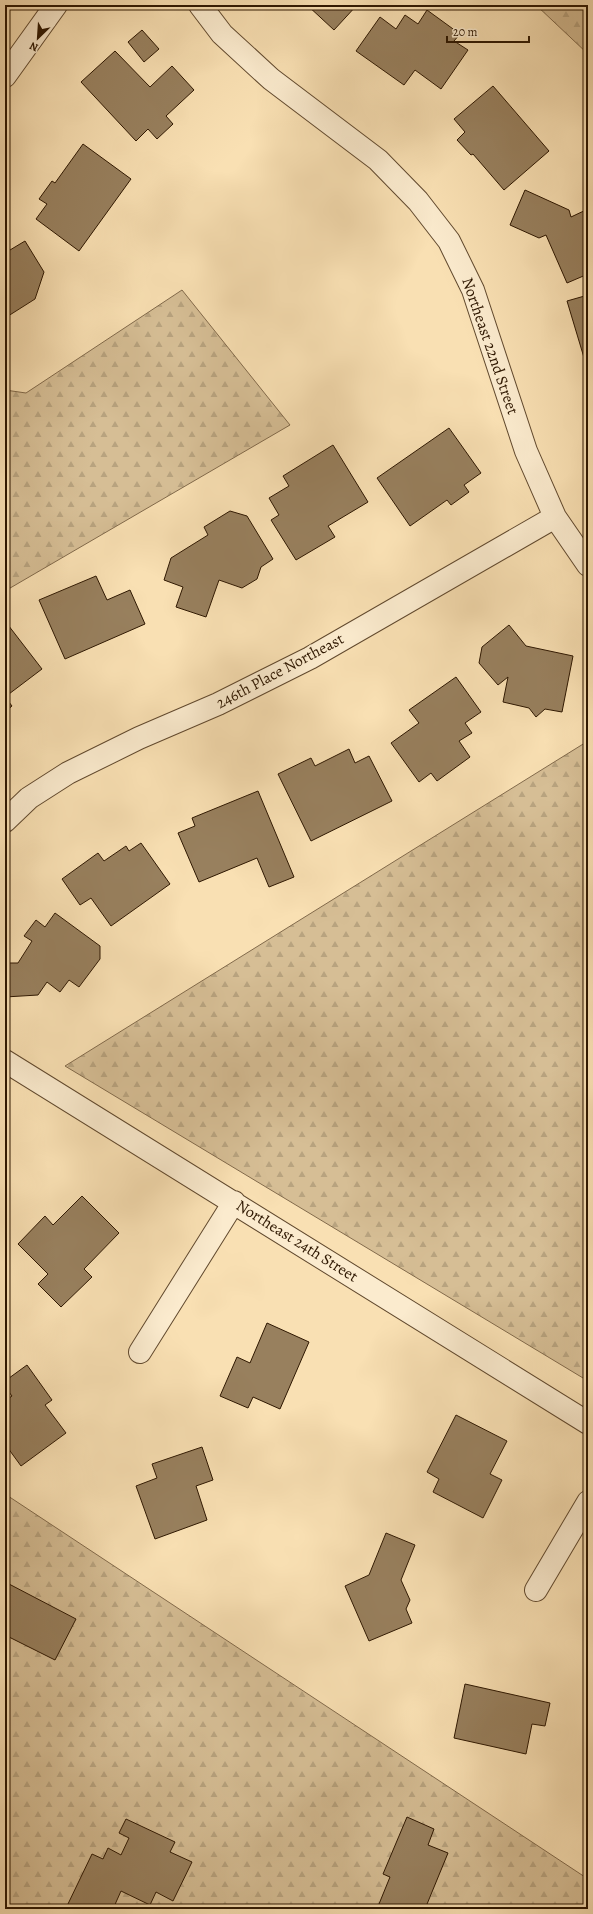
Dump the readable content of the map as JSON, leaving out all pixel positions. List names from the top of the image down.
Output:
{
  "streets": {
    "street": ["Northeast 22nd Street", "246th Place Northeast", "Northeast 24th Street"]
  },
  "crossings": [
    ["Northeast 22nd Street", "246th Place Northeast"]
  ],
  "scale_bar": "20 m",
  "north": "bottom left"
}
